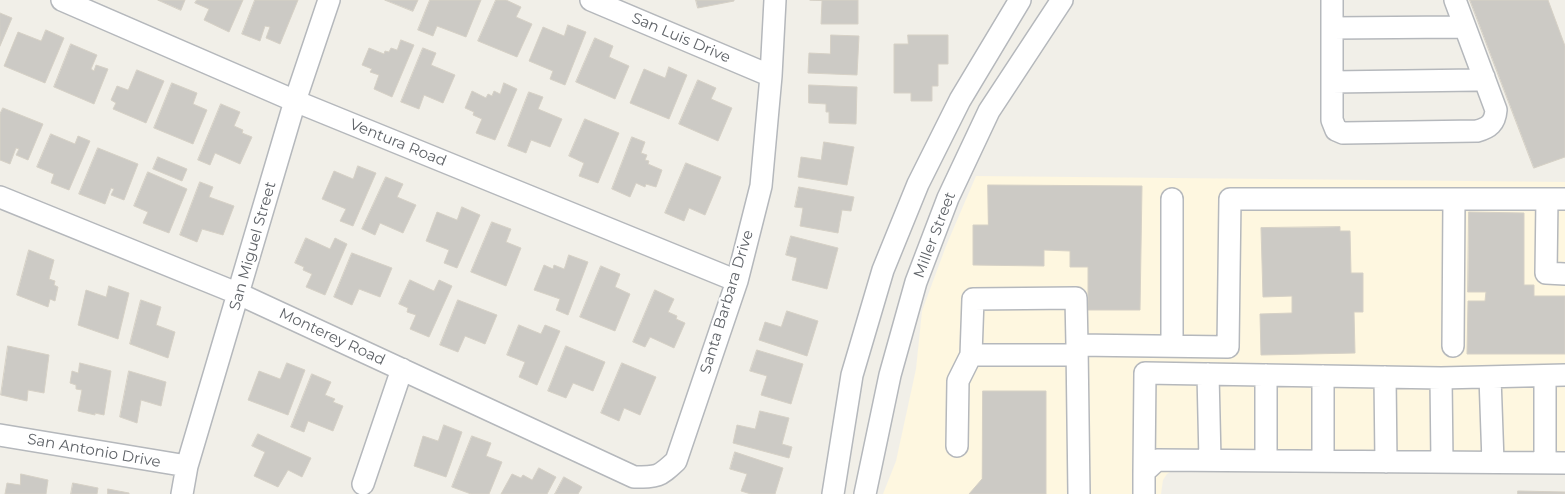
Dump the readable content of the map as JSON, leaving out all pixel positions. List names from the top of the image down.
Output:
{
  "streets": {
    "street": [
      "San Luis Drive",
      "Ventura Road",
      "Miller Street",
      "San Miguel Street",
      "Santa Barbara Drive",
      "Monterey Road",
      "San Antonio Drive"
    ]
  },
  "crossings": [
    ["San Luis Drive", "Santa Barbara Drive"],
    ["Ventura Road", "San Miguel Street"],
    ["Ventura Road", "Santa Barbara Drive"],
    ["San Miguel Street", "Monterey Road"],
    ["San Miguel Street", "San Antonio Drive"],
    ["Santa Barbara Drive", "Monterey Road"]
  ]
}
